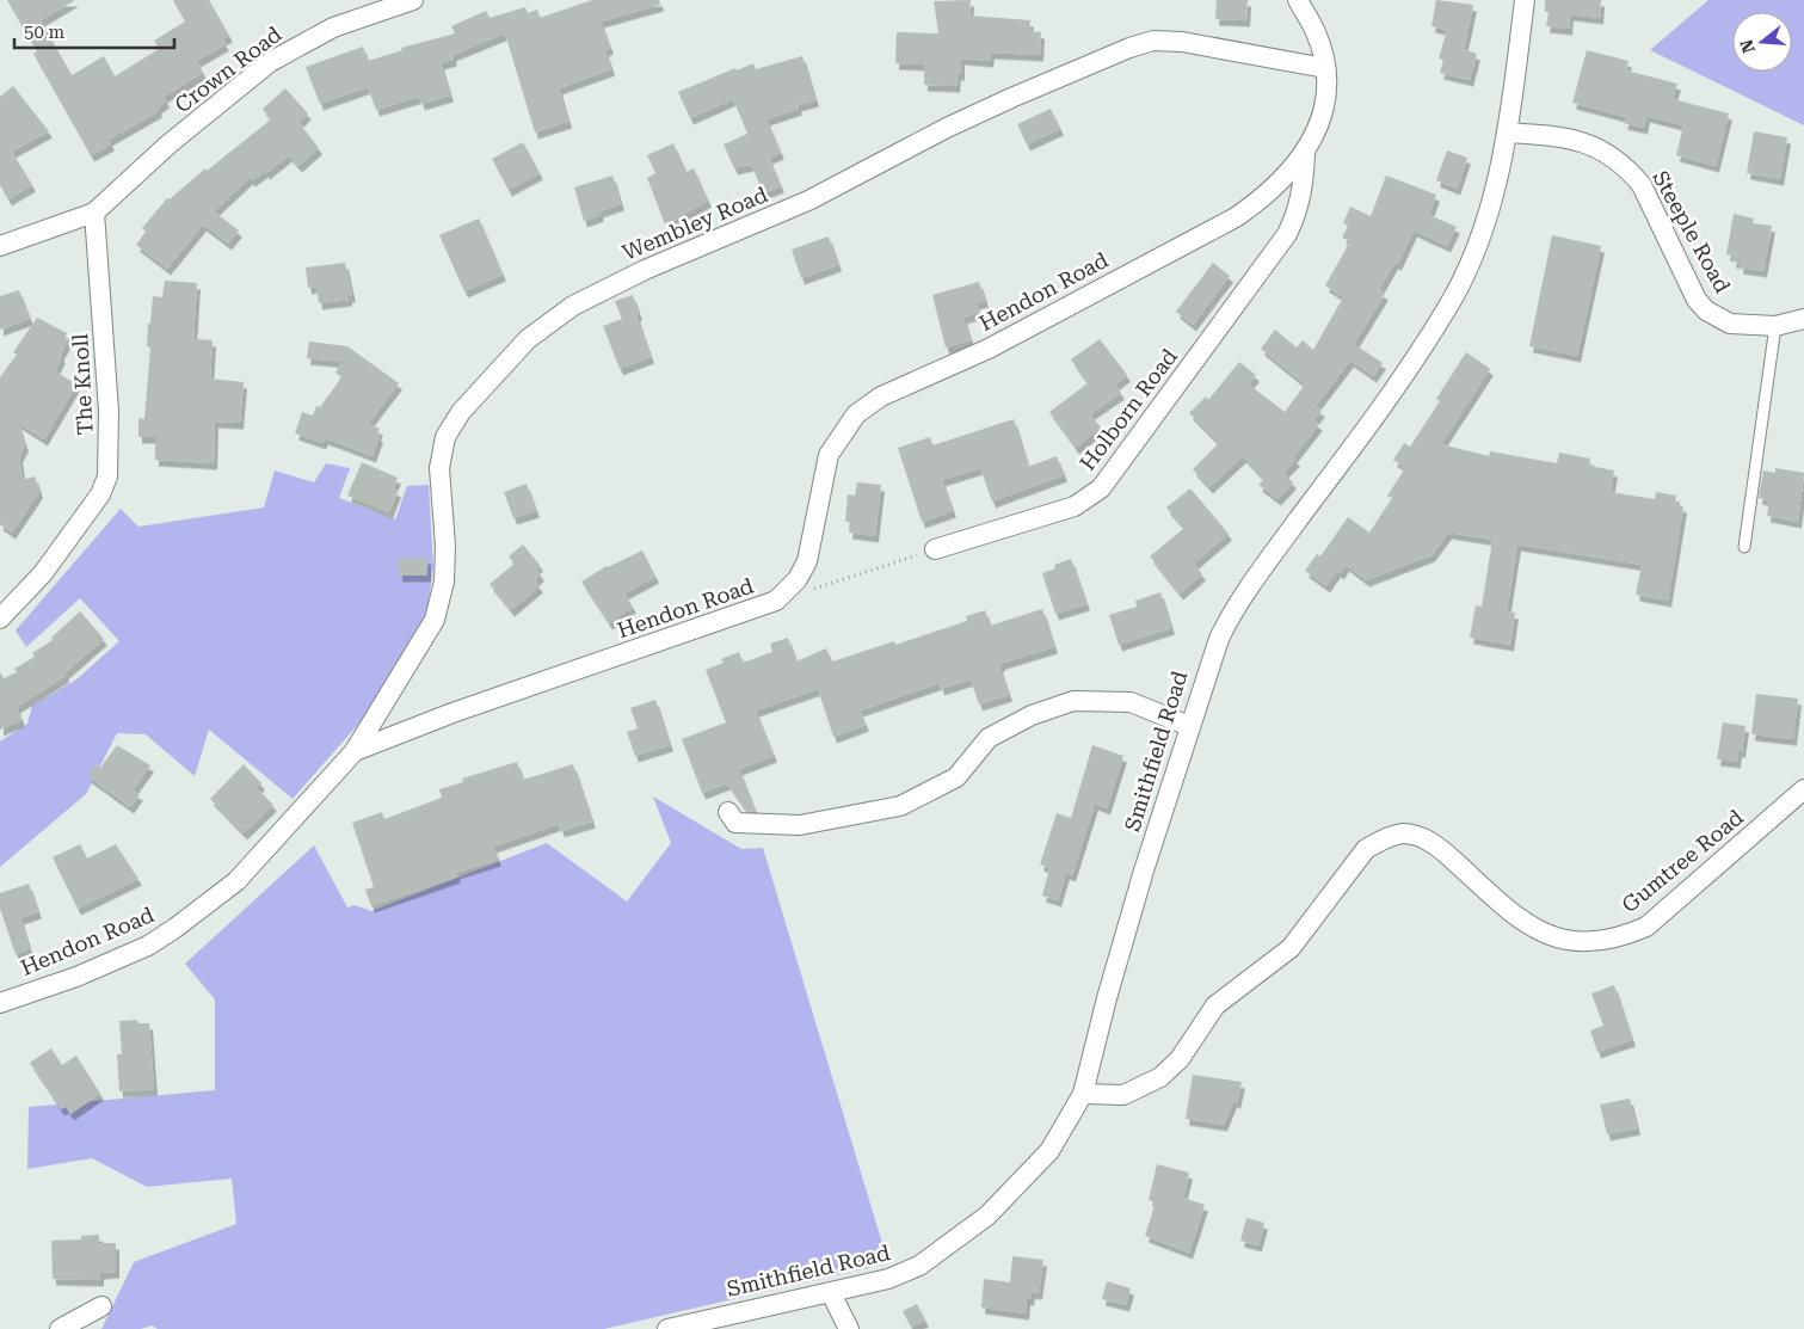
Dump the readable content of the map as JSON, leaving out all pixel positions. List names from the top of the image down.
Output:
{
  "streets": {
    "street": [
      "Crown Road",
      "Wembley Road",
      "Steeple Road",
      "Hendon Road",
      "The Knoll",
      "Holborn Road",
      "Smithfield Road",
      "Gumtree Road"
    ]
  },
  "crossings": [
    ["Crown Road", "The Knoll"],
    ["Wembley Road", "Hendon Road"],
    ["Steeple Road", "Smithfield Road"],
    ["Hendon Road", "Holborn Road"],
    ["Smithfield Road", "Gumtree Road"]
  ],
  "scale_bar": "50 m",
  "north": "left"
}
